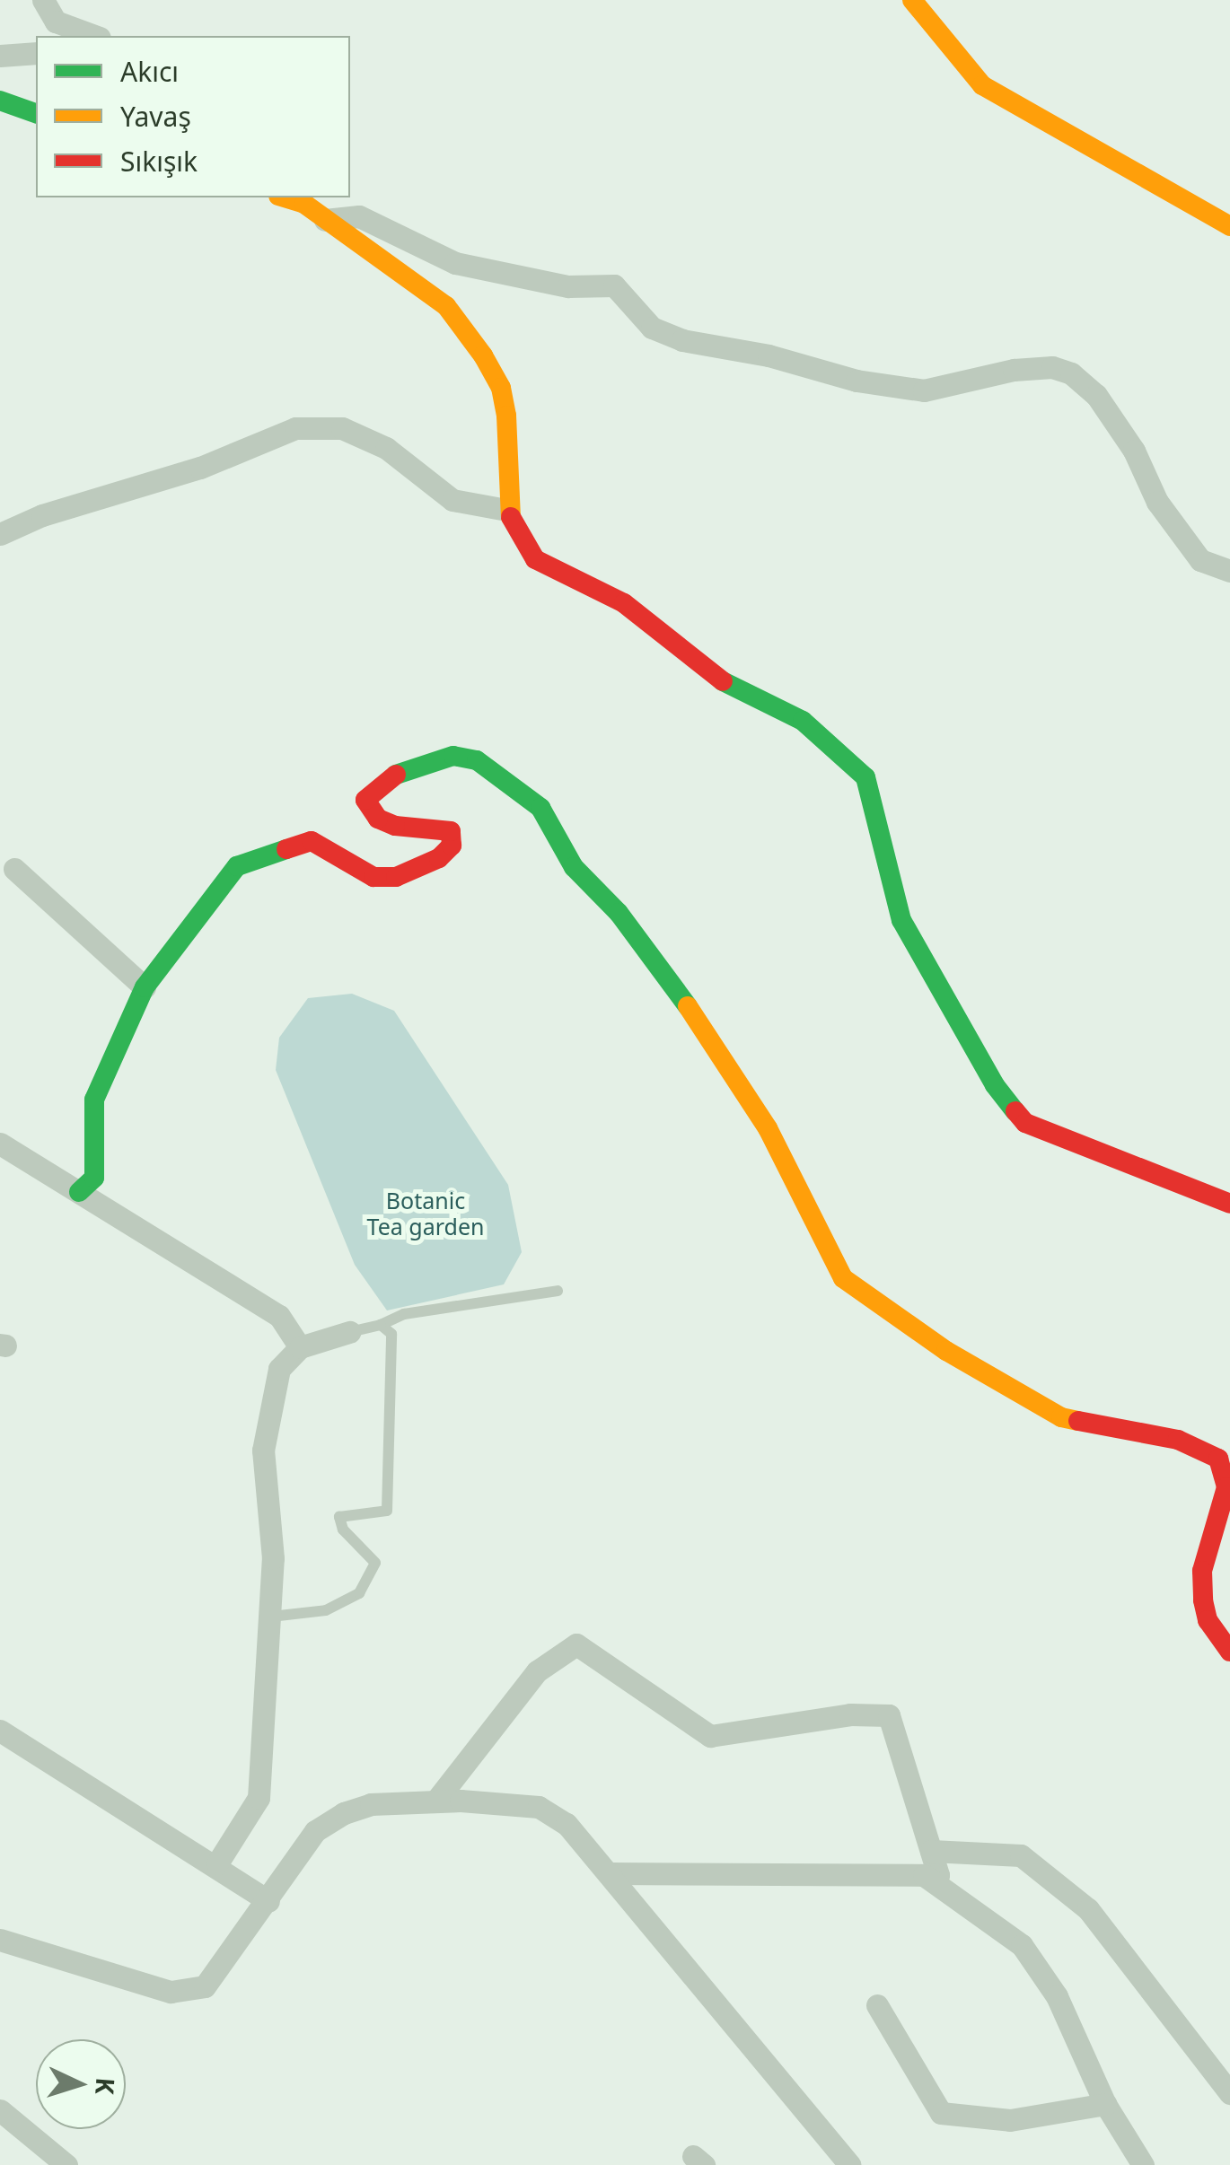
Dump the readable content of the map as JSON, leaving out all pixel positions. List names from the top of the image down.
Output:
{
  "parks": ["Botanic Tea garden"],
  "legend": ["Akıcı", "Yavaş", "Sıkışık"],
  "north": "right"
}
